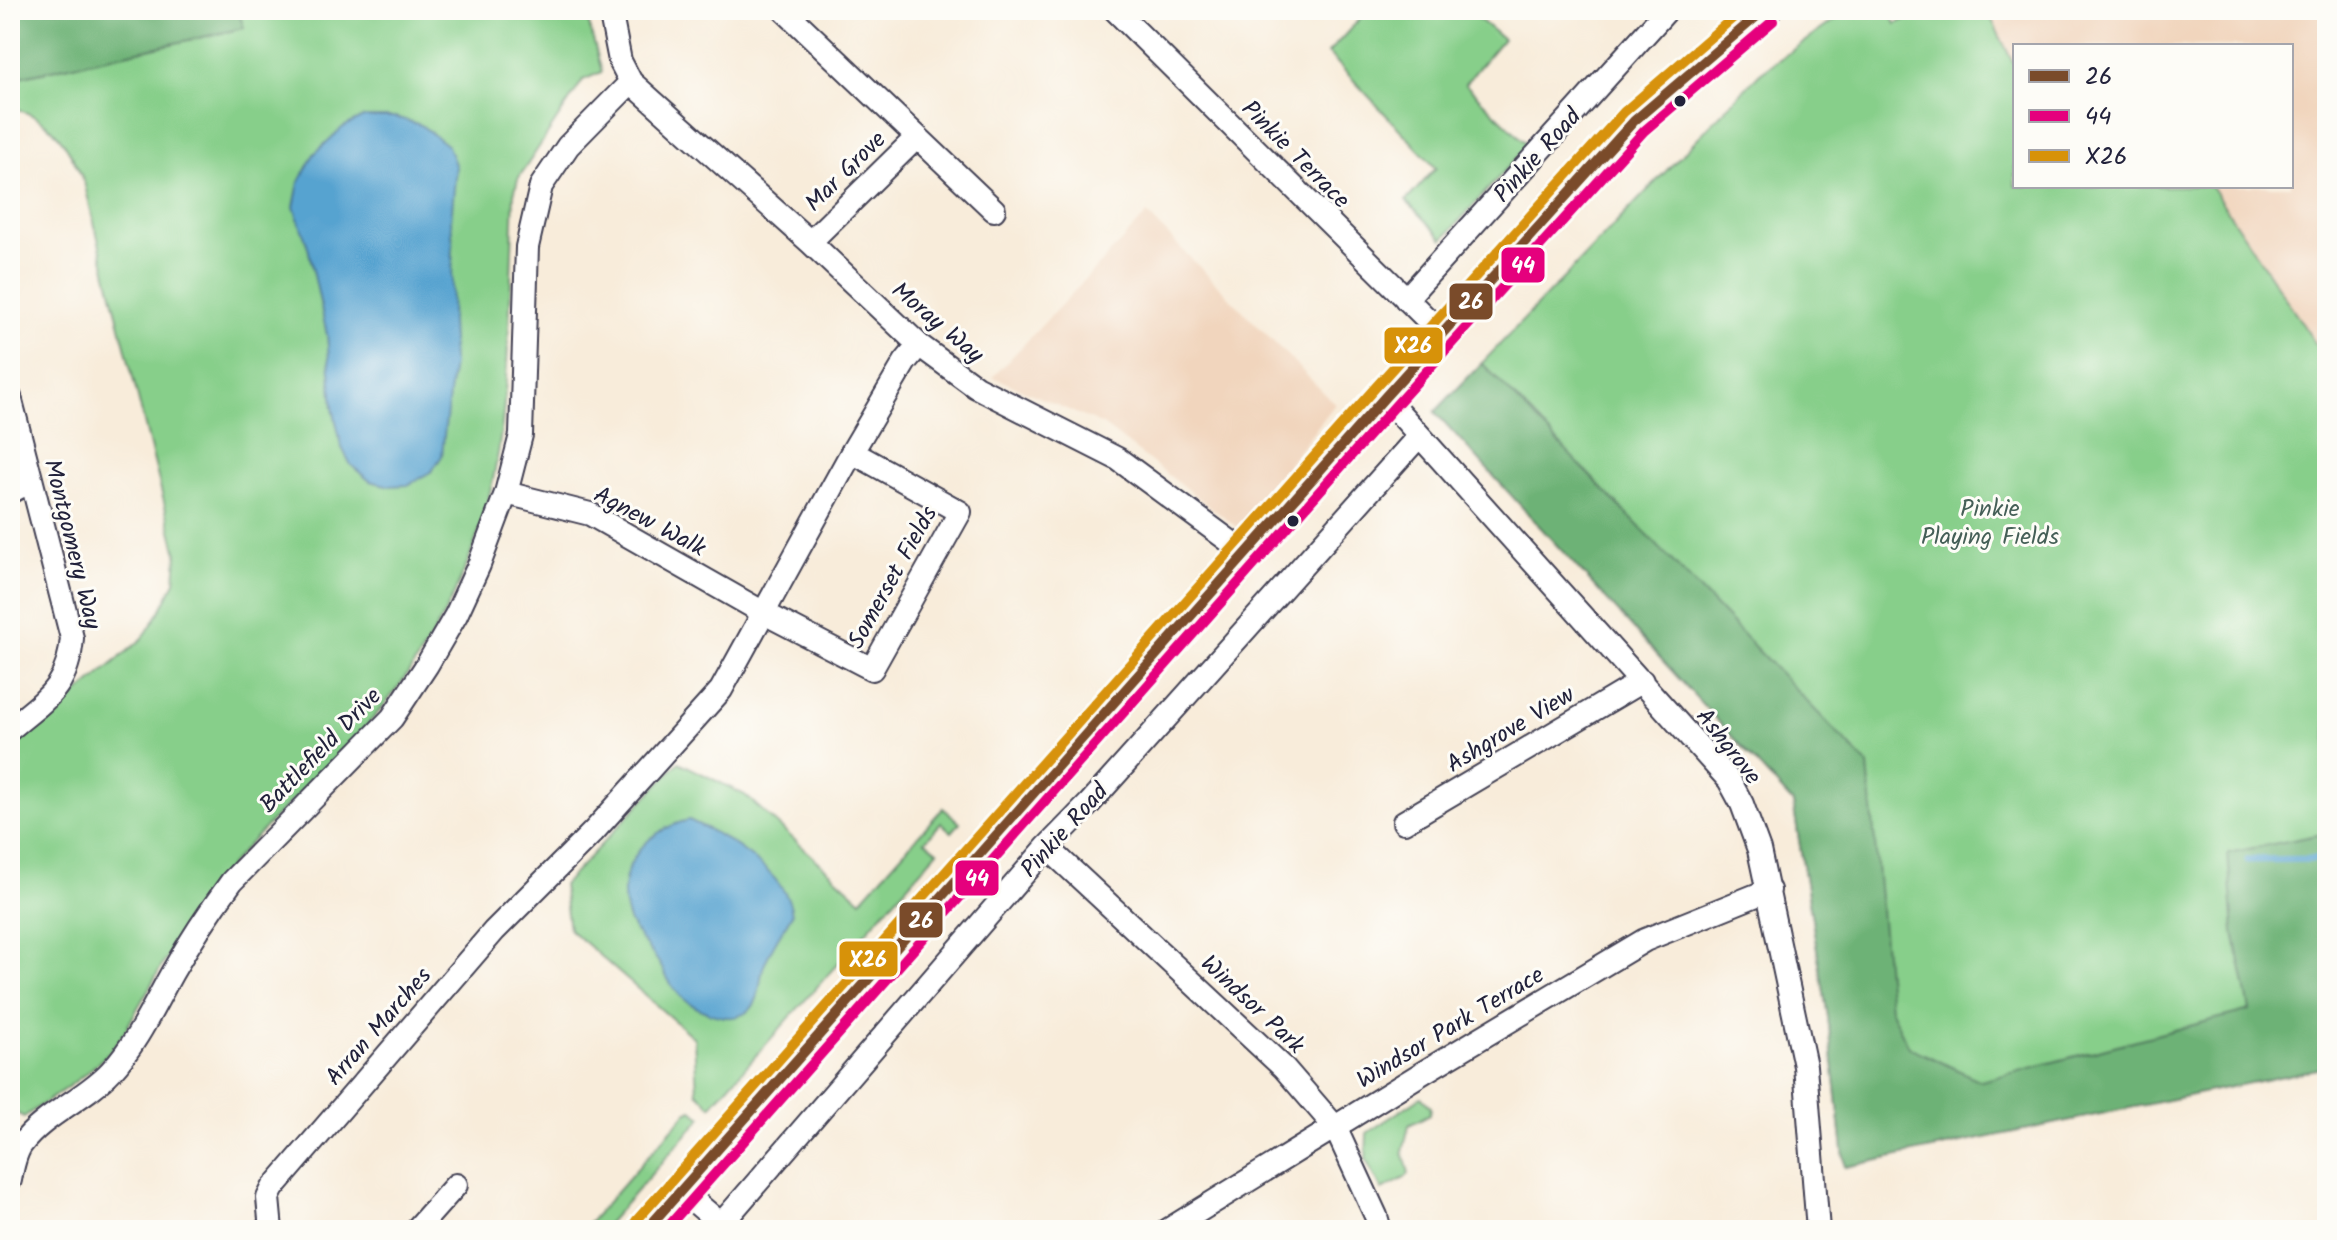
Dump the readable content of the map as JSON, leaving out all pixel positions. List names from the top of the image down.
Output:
{
  "streets": {
    "main road": ["Pinkie Road"],
    "street": [
      "Pinkie Terrace",
      "Mar Grove",
      "Moray Way",
      "Agnew Walk",
      "Montgomery Way",
      "Somerset Fields",
      "Ashgrove View",
      "Ashgrove",
      "Battlefield Drive",
      "Windsor Park",
      "Arran Marches",
      "Windsor Park Terrace"
    ]
  },
  "crossings": [
    ["Pinkie Terrace", "Pinkie Road"],
    ["Pinkie Road", "Moray Way"],
    ["Pinkie Road", "Ashgrove"],
    ["Pinkie Road", "Windsor Park"],
    ["Mar Grove", "Moray Way"],
    ["Moray Way", "Battlefield Drive"],
    ["Agnew Walk", "Somerset Fields"],
    ["Agnew Walk", "Battlefield Drive"],
    ["Agnew Walk", "Arran Marches"],
    ["Somerset Fields", "Arran Marches"],
    ["Ashgrove View", "Ashgrove"],
    ["Ashgrove", "Windsor Park Terrace"],
    ["Windsor Park", "Windsor Park Terrace"]
  ],
  "parks": ["Pinkie Playing Fields"],
  "lines": ["transit line 26", "transit line X26", "transit line 44"],
  "legend": ["26", "44", "X26"]
}
